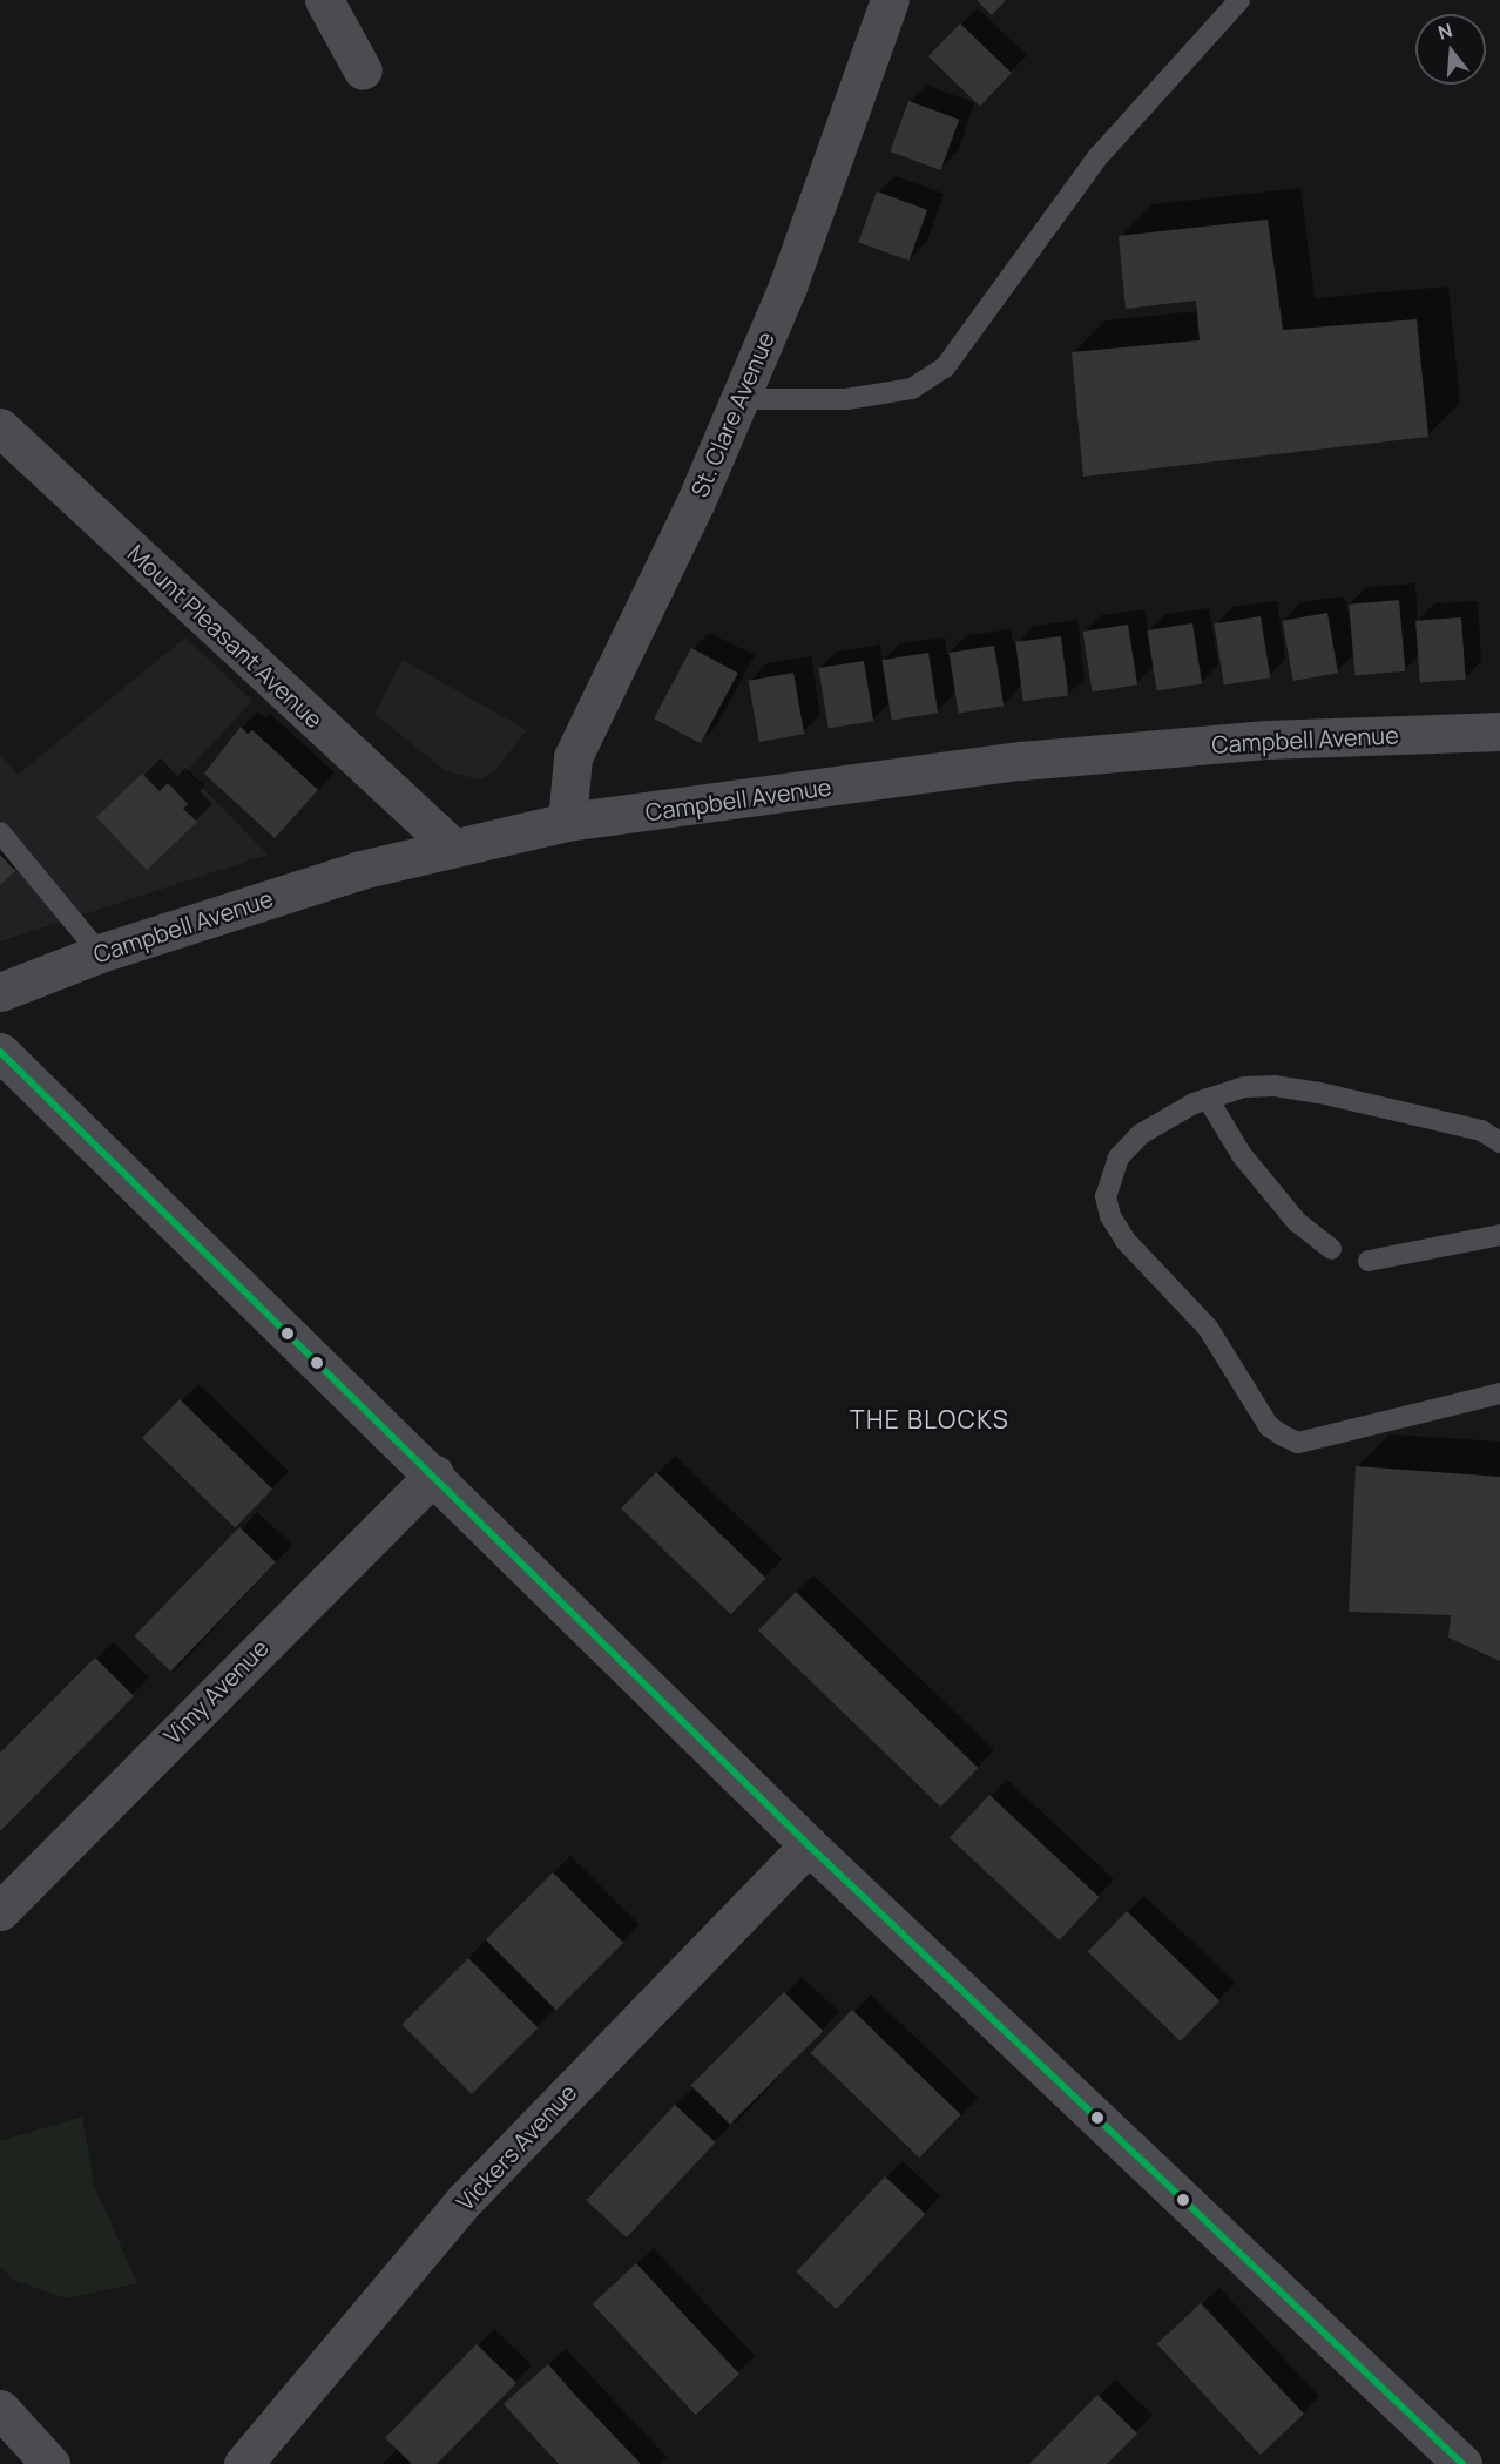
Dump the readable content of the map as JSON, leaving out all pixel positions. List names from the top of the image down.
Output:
{
  "streets": {
    "street": [
      "St. Clare Avenue",
      "Mount Pleasant Avenue",
      "Campbell Avenue",
      "Vimy Avenue",
      "Vickers Avenue"
    ]
  },
  "crossings": [
    ["St. Clare Avenue", "Campbell Avenue"],
    ["Mount Pleasant Avenue", "Campbell Avenue"]
  ],
  "districts": ["THE BLOCKS"],
  "north": "top"
}
